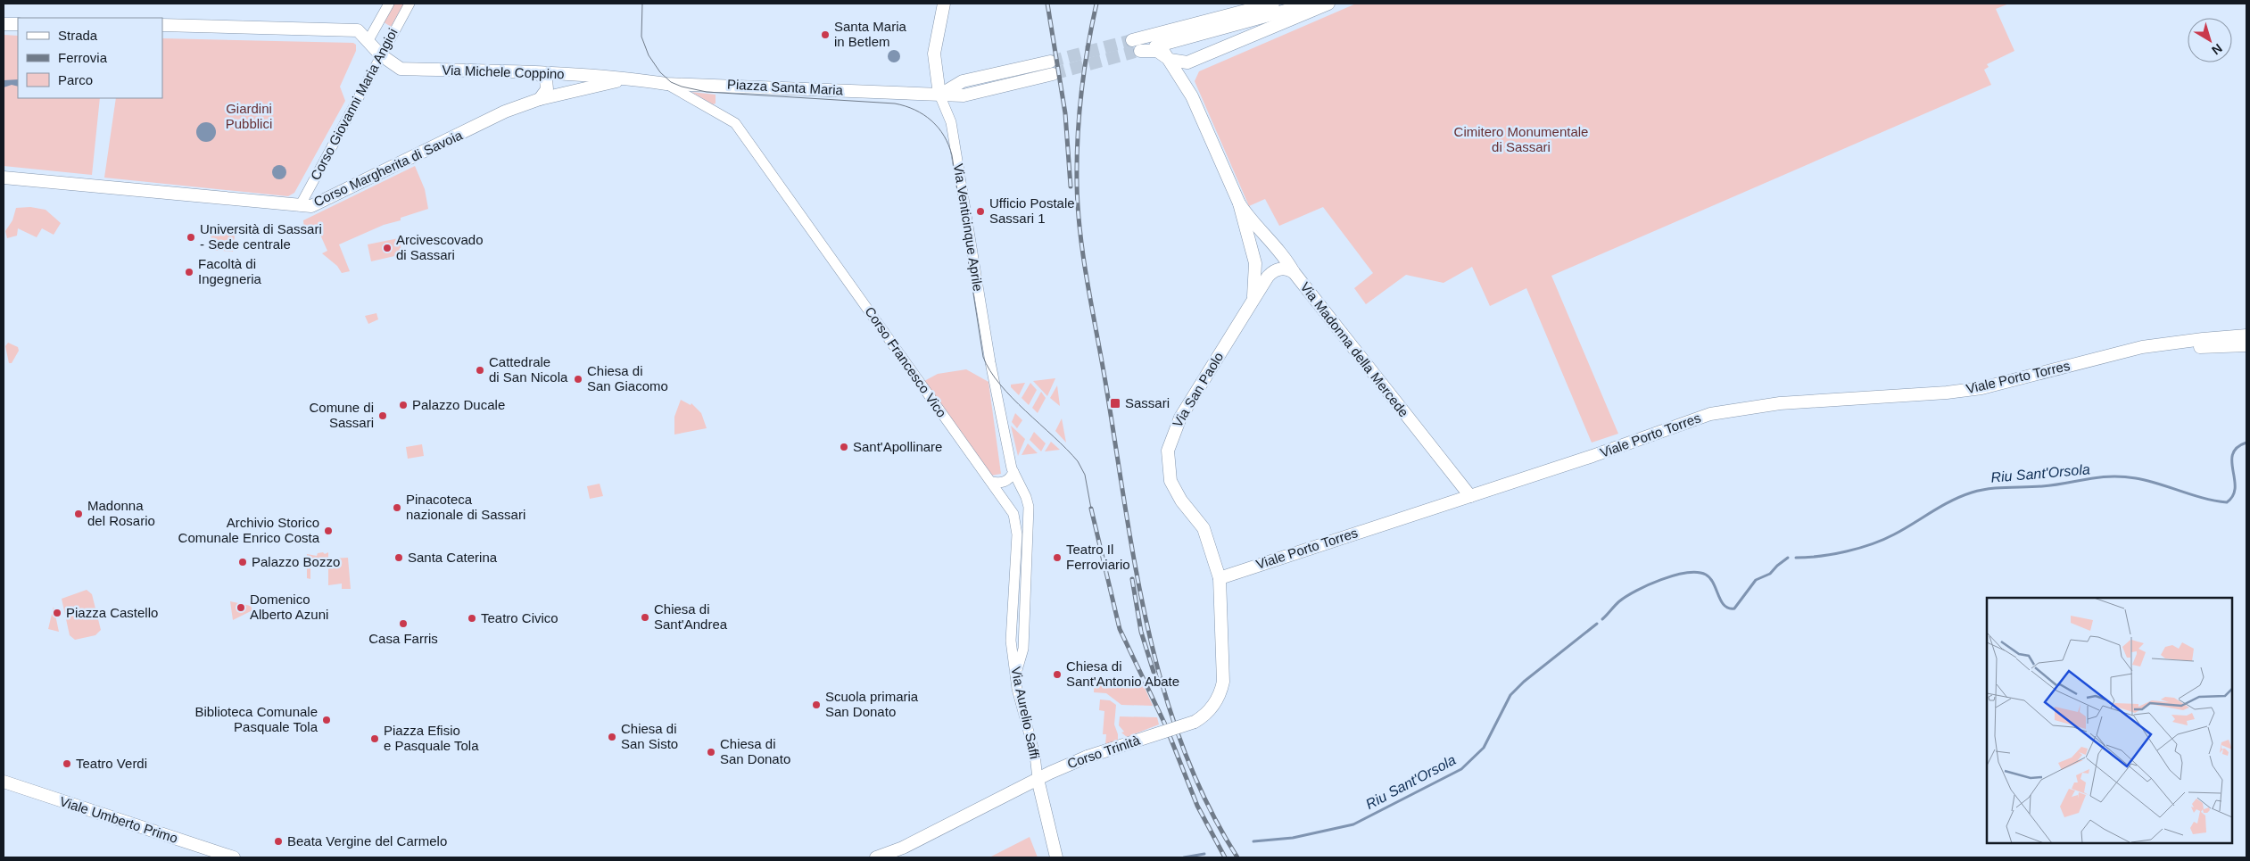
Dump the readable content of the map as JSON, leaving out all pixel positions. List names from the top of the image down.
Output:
{
  "streets": {
    "main road": [
      "Via Michele Coppino",
      "Piazza Santa Maria",
      "Corso Margherita di Savoia",
      "Via Madonna della Mercede",
      "Viale Porto Torres",
      "Via San Paolo",
      "Corso Trinità",
      "Viale Umberto Primo"
    ],
    "street": [
      "Corso Giovanni Maria Angioi",
      "Via Venticinque Aprile",
      "Corso Francesco Vico",
      "Via Aurelio Saffi"
    ]
  },
  "crossings": [
    ["Via Michele Coppino", "Piazza Santa Maria"],
    ["Via Michele Coppino", "Corso Giovanni Maria Angioi"],
    ["Via Michele Coppino", "Corso Margherita di Savoia"],
    ["Piazza Santa Maria", "Corso Margherita di Savoia"],
    ["Piazza Santa Maria", "Via Venticinque Aprile"],
    ["Piazza Santa Maria", "Corso Francesco Vico"],
    ["Corso Giovanni Maria Angioi", "Corso Margherita di Savoia"],
    ["Via Madonna della Mercede", "Viale Porto Torres"],
    ["Via Madonna della Mercede", "Via San Paolo"],
    ["Corso Francesco Vico", "Via Aurelio Saffi"],
    ["Viale Porto Torres", "Via San Paolo"],
    ["Viale Porto Torres", "Corso Trinità"],
    ["Via San Paolo", "Corso Trinità"],
    ["Via Aurelio Saffi", "Corso Trinità"]
  ],
  "water": ["Riu Sant'Orsola"],
  "parks": ["Giardini Pubblici", "Cimitero Monumentale di Sassari"],
  "places": {
    "other": [
      "Santa Maria in Betlem",
      "Ufficio Postale Sassari 1",
      "Università di Sassari - Sede centrale",
      "Arcivescovado di Sassari",
      "Facoltà di Ingegneria",
      "Cattedrale di San Nicola",
      "Chiesa di San Giacomo",
      "Palazzo Ducale",
      "Comune di Sassari",
      "Sant'Apollinare",
      "Pinacoteca nazionale di Sassari",
      "Madonna del Rosario",
      "Archivio Storico Comunale Enrico Costa",
      "Santa Caterina",
      "Teatro Il Ferroviario",
      "Palazzo Bozzo",
      "Domenico Alberto Azuni",
      "Piazza Castello",
      "Chiesa di Sant'Andrea",
      "Teatro Civico",
      "Casa Farris",
      "Chiesa di Sant'Antonio Abate",
      "Scuola primaria San Donato",
      "Biblioteca Comunale Pasquale Tola",
      "Chiesa di San Sisto",
      "Piazza Efisio e Pasquale Tola",
      "Chiesa di San Donato",
      "Teatro Verdi",
      "Beata Vergine del Carmelo"
    ],
    "transit": ["Sassari"]
  },
  "legend": ["Strada", "Ferrovia", "Parco"],
  "north": "bottom right"
}
